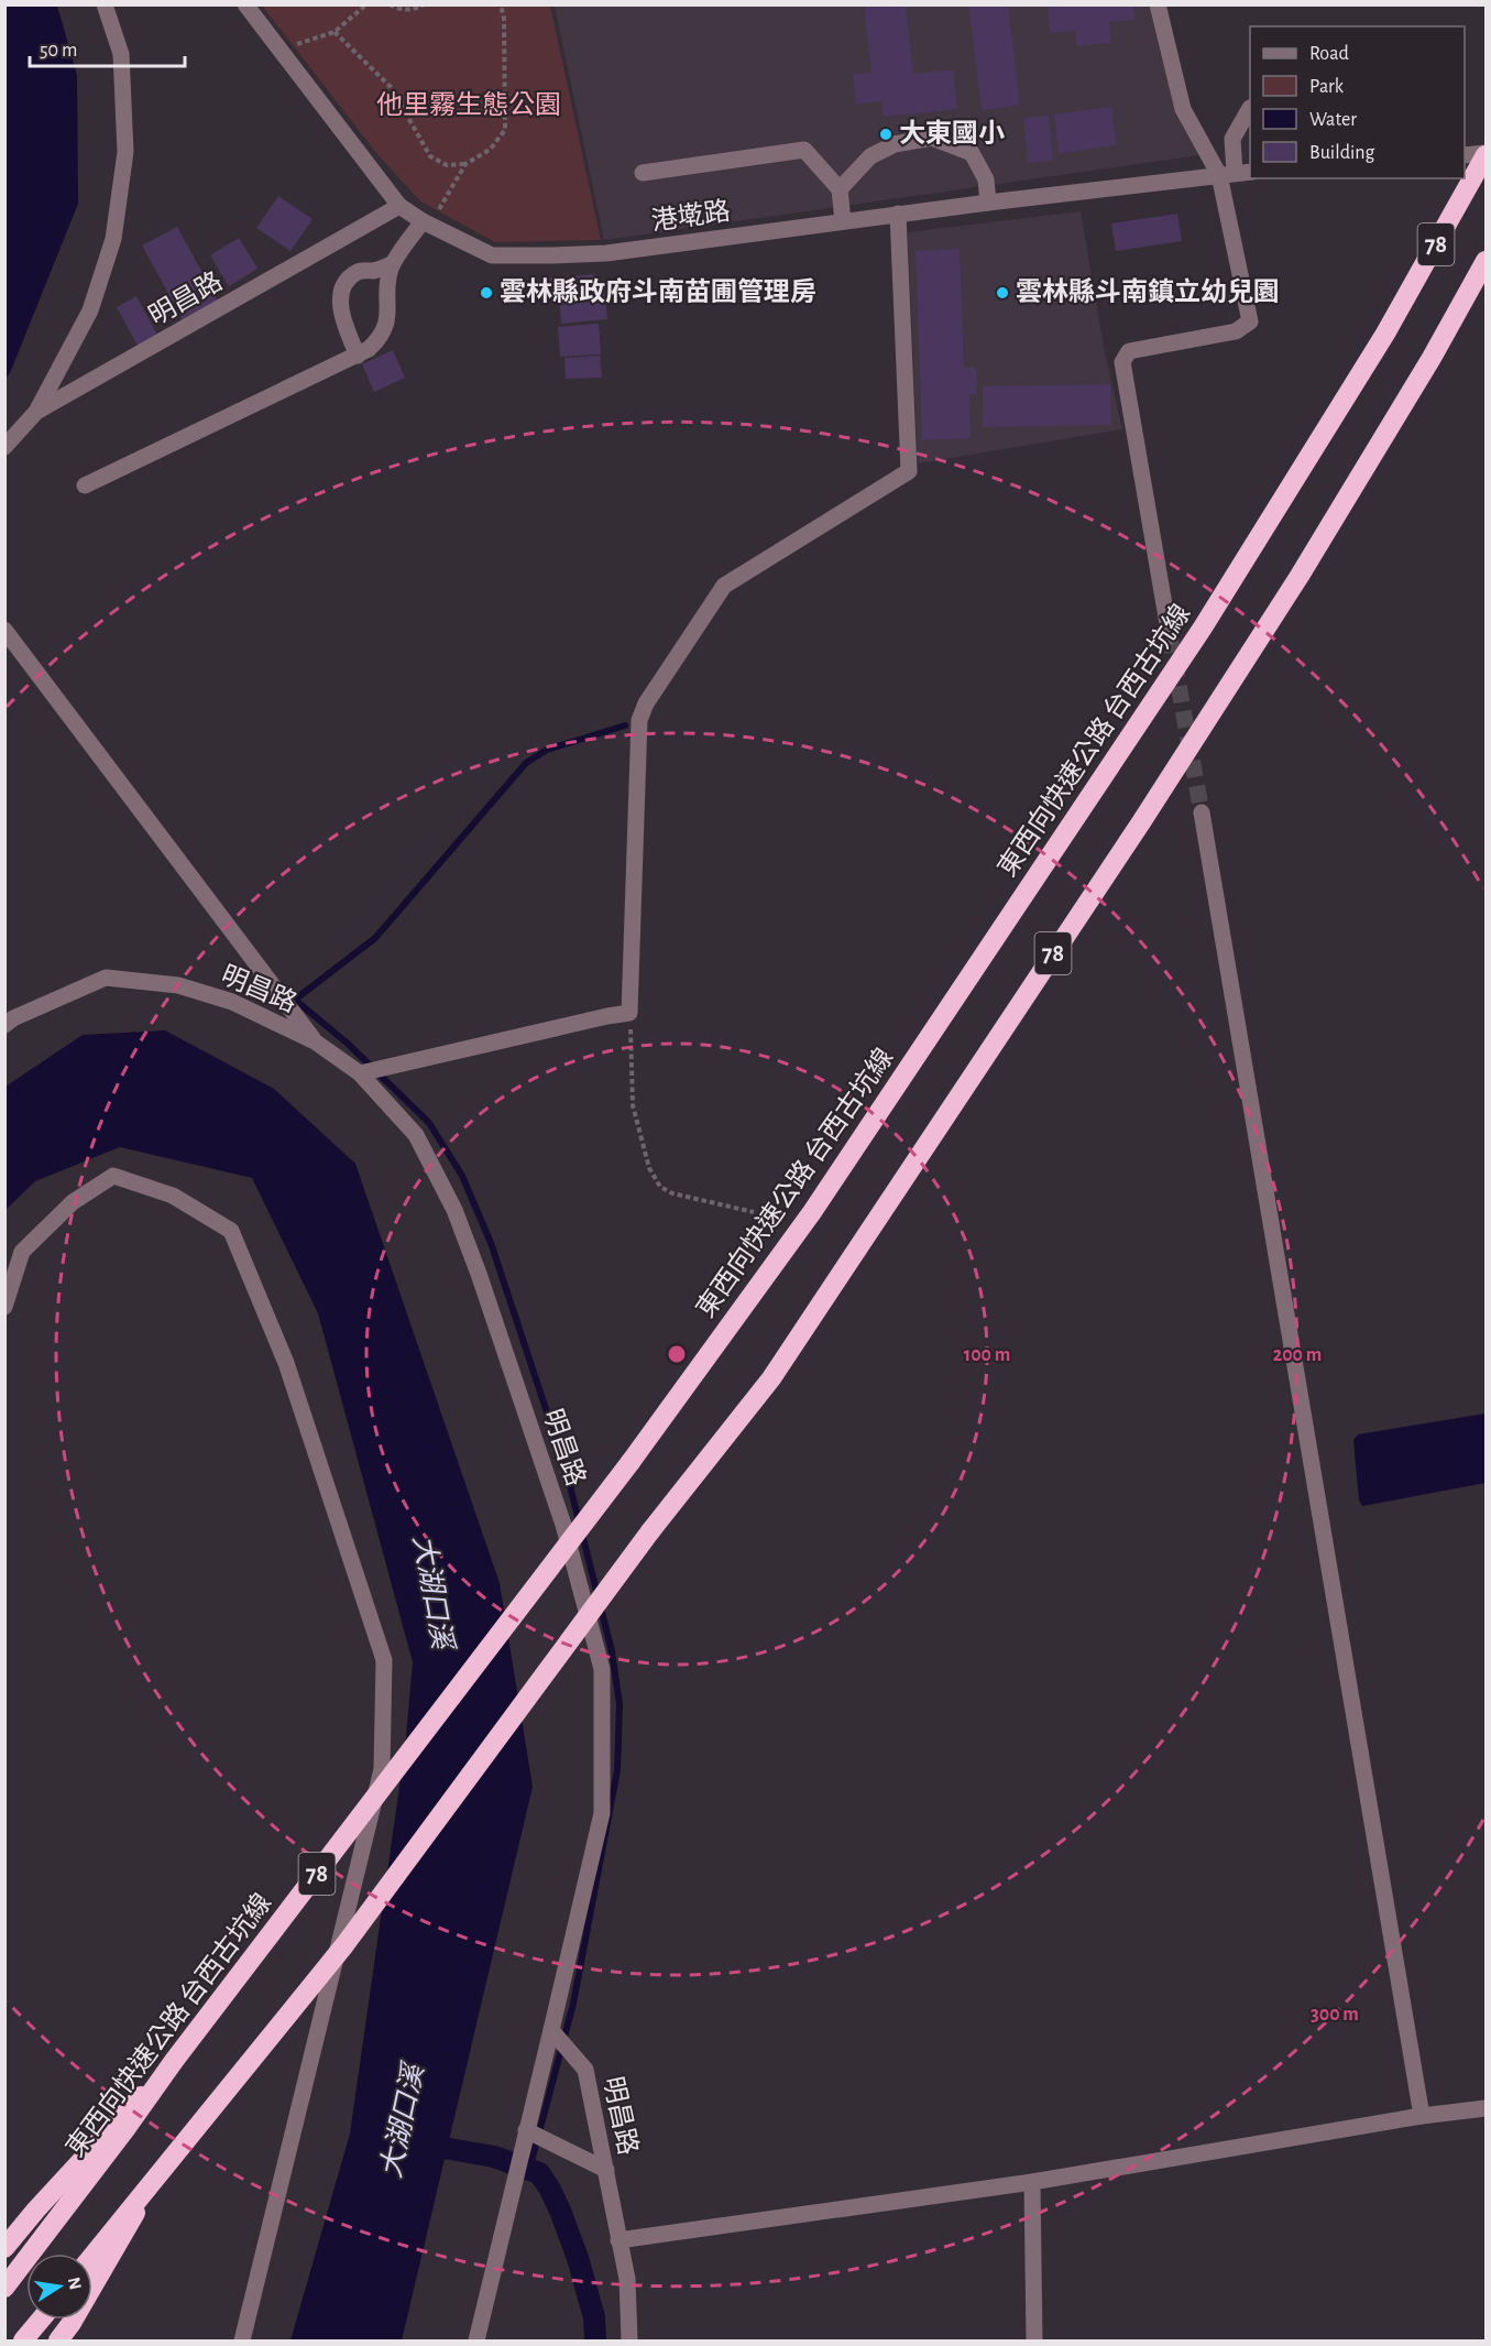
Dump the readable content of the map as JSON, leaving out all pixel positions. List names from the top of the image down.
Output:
{
  "streets": {
    "highway": ["78", "東西向快速公路 台西古坑線"],
    "street": ["港墘路", "明昌路"]
  },
  "crossings": [
    ["港墘路", "明昌路"]
  ],
  "water": ["大湖口溪"],
  "parks": ["他里霧生態公園"],
  "places": ["大東國小", "雲林縣政府斗南苗圃管理房", "雲林縣斗南鎮立幼兒園"],
  "legend": [
    "Road",
    "Park",
    "Water",
    "Building"
  ],
  "scale_bar": "50 m",
  "north": "right",
  "rings": ["100 m", "200 m", "300 m"]
}
